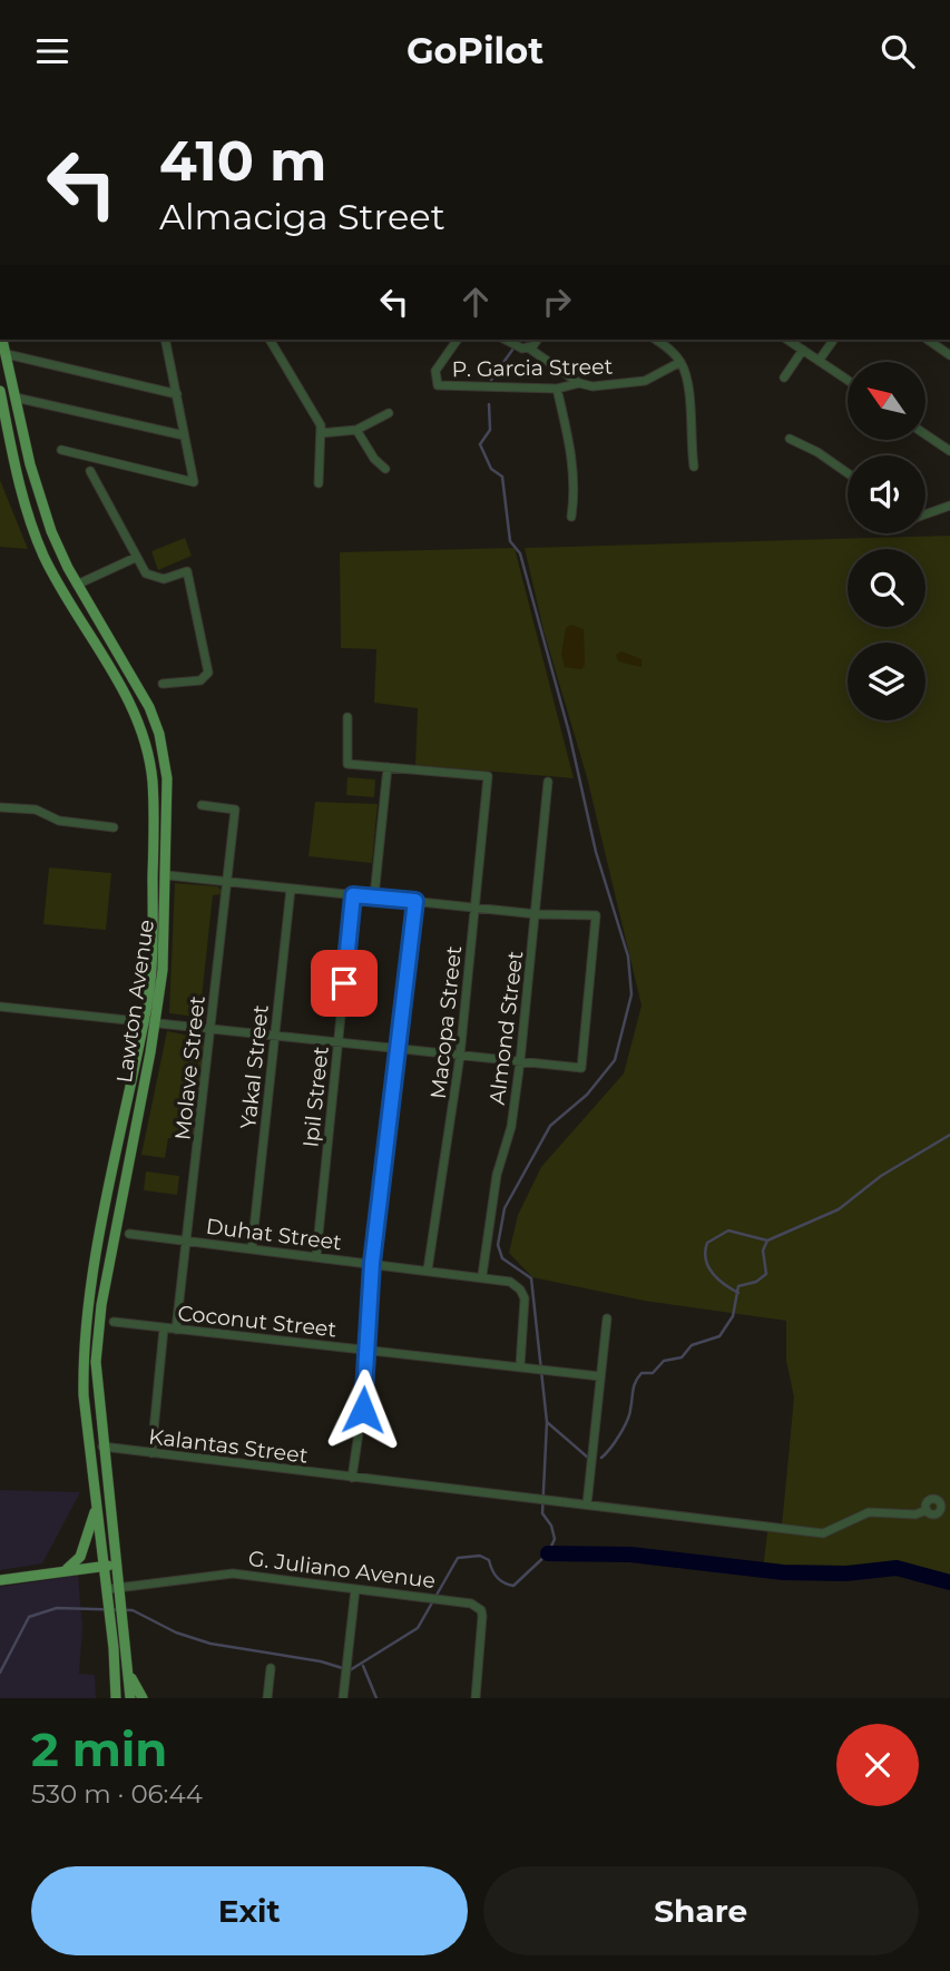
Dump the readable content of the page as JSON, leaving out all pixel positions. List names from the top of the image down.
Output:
{
  "streets": {
    "main road": ["Lawton Avenue"],
    "street": [
      "P. Garcia Street",
      "Macopa Street",
      "Almond Street",
      "Yakal Street",
      "Molave Street",
      "Ipil Street",
      "Duhat Street",
      "Coconut Street",
      "Kalantas Street",
      "G. Juliano Avenue"
    ]
  },
  "crossings": [
    ["Lawton Avenue", "Kalantas Street"],
    ["Lawton Avenue", "G. Juliano Avenue"],
    ["Macopa Street", "Duhat Street"],
    ["Almond Street", "Duhat Street"],
    ["Yakal Street", "Duhat Street"],
    ["Molave Street", "Duhat Street"],
    ["Molave Street", "Coconut Street"],
    ["Ipil Street", "Duhat Street"],
    ["Duhat Street", "Coconut Street"]
  ],
  "north": "top left",
  "page": {
    "header": "GoPilot",
    "turn": ["410 m", "Almaciga Street"],
    "heading": ["2 min", "530 m · 06:44"],
    "buttons": ["Exit", "Share"]
  }
}
